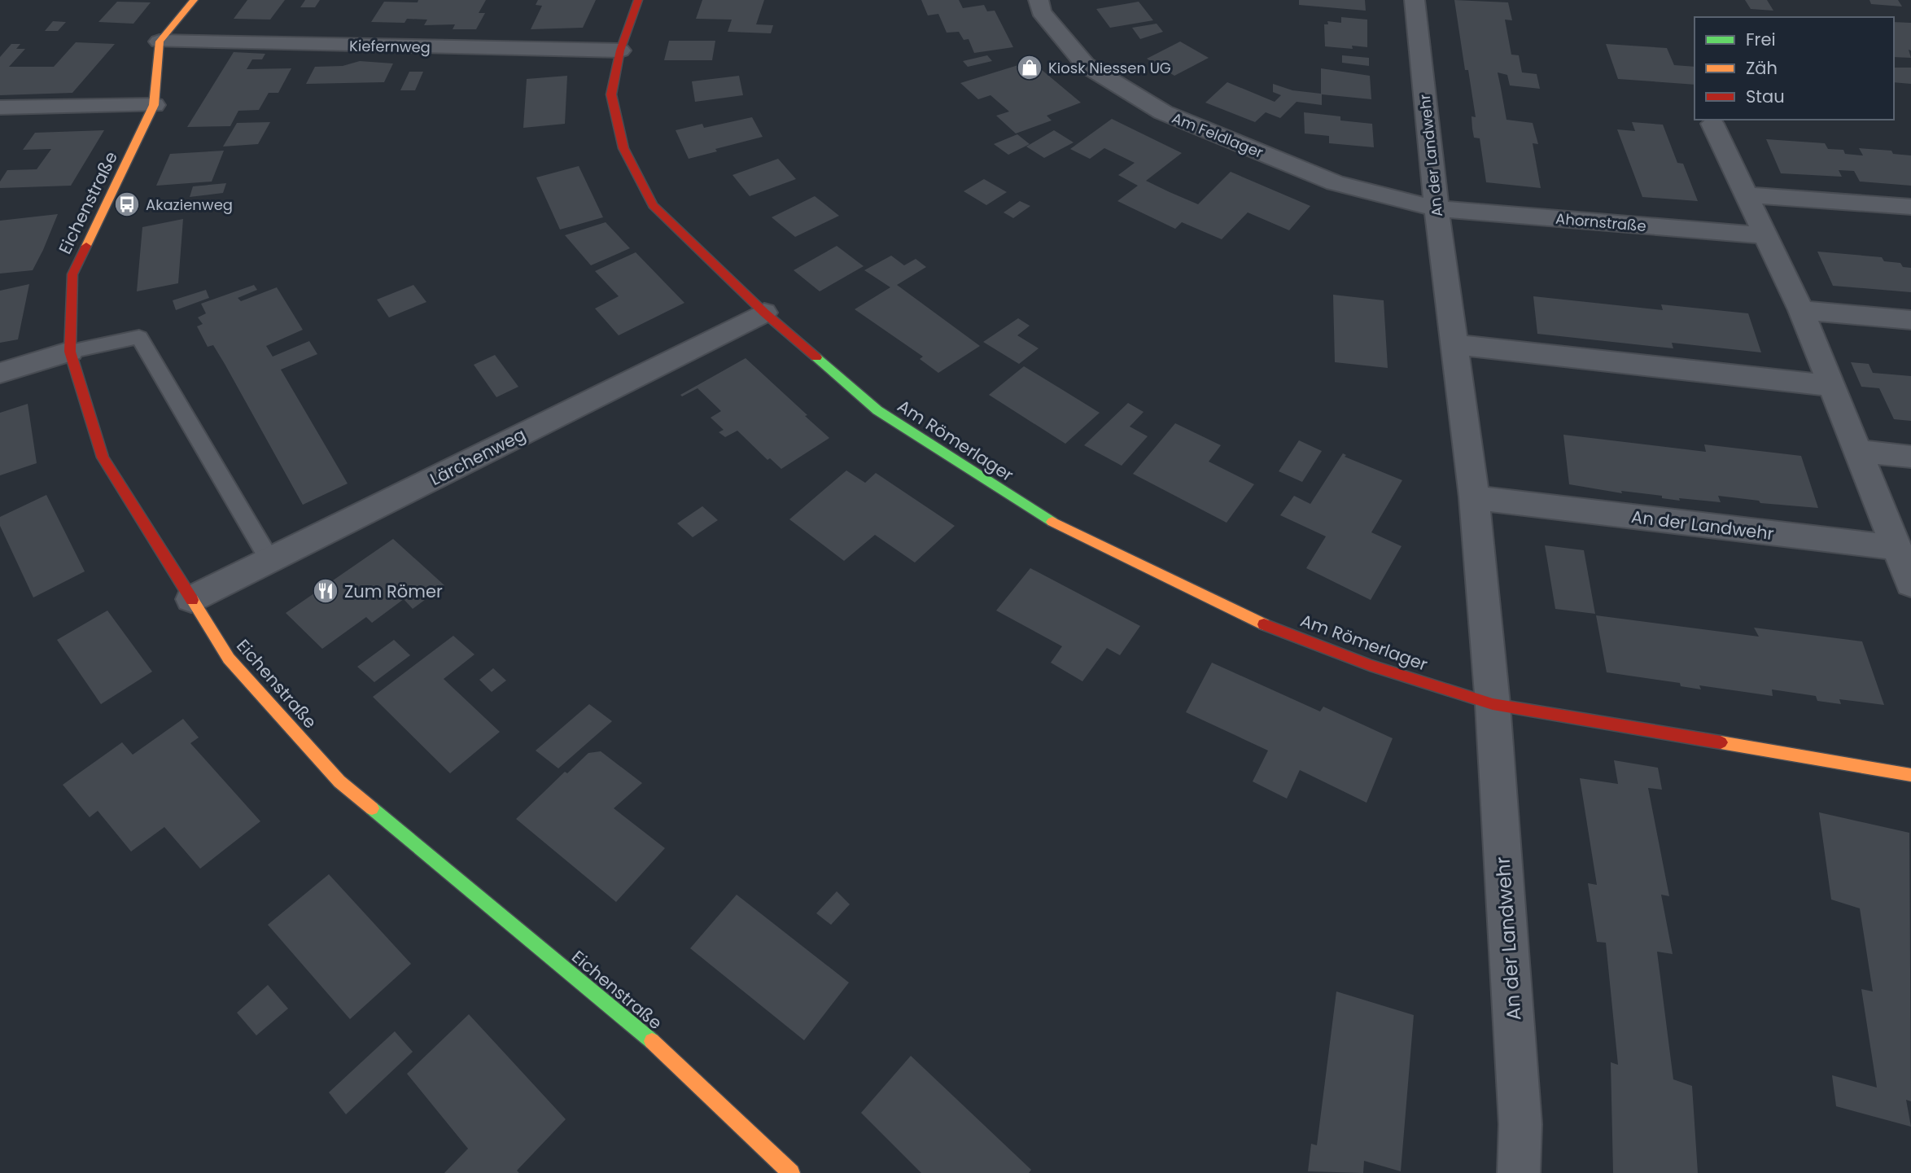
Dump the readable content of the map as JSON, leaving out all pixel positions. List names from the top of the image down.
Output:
{
  "streets": {
    "street": [
      "Kiefernweg",
      "Am Feldlager",
      "An der Landwehr",
      "Eichenstraße",
      "Ahornstraße",
      "Am Römerlager",
      "Lärchenweg"
    ]
  },
  "crossings": [
    ["Kiefernweg", "Eichenstraße"],
    ["Kiefernweg", "Am Römerlager"],
    ["Am Feldlager", "An der Landwehr"],
    ["Am Feldlager", "Ahornstraße"],
    ["An der Landwehr", "Ahornstraße"],
    ["An der Landwehr", "Am Römerlager"],
    ["Eichenstraße", "Lärchenweg"],
    ["Am Römerlager", "Lärchenweg"]
  ],
  "places": {
    "shop": ["Kiosk Niessen UG"],
    "bus stop": ["Akazienweg"],
    "restaurant": ["Zum Römer"]
  },
  "legend": ["Frei", "Zäh", "Stau"]
}
